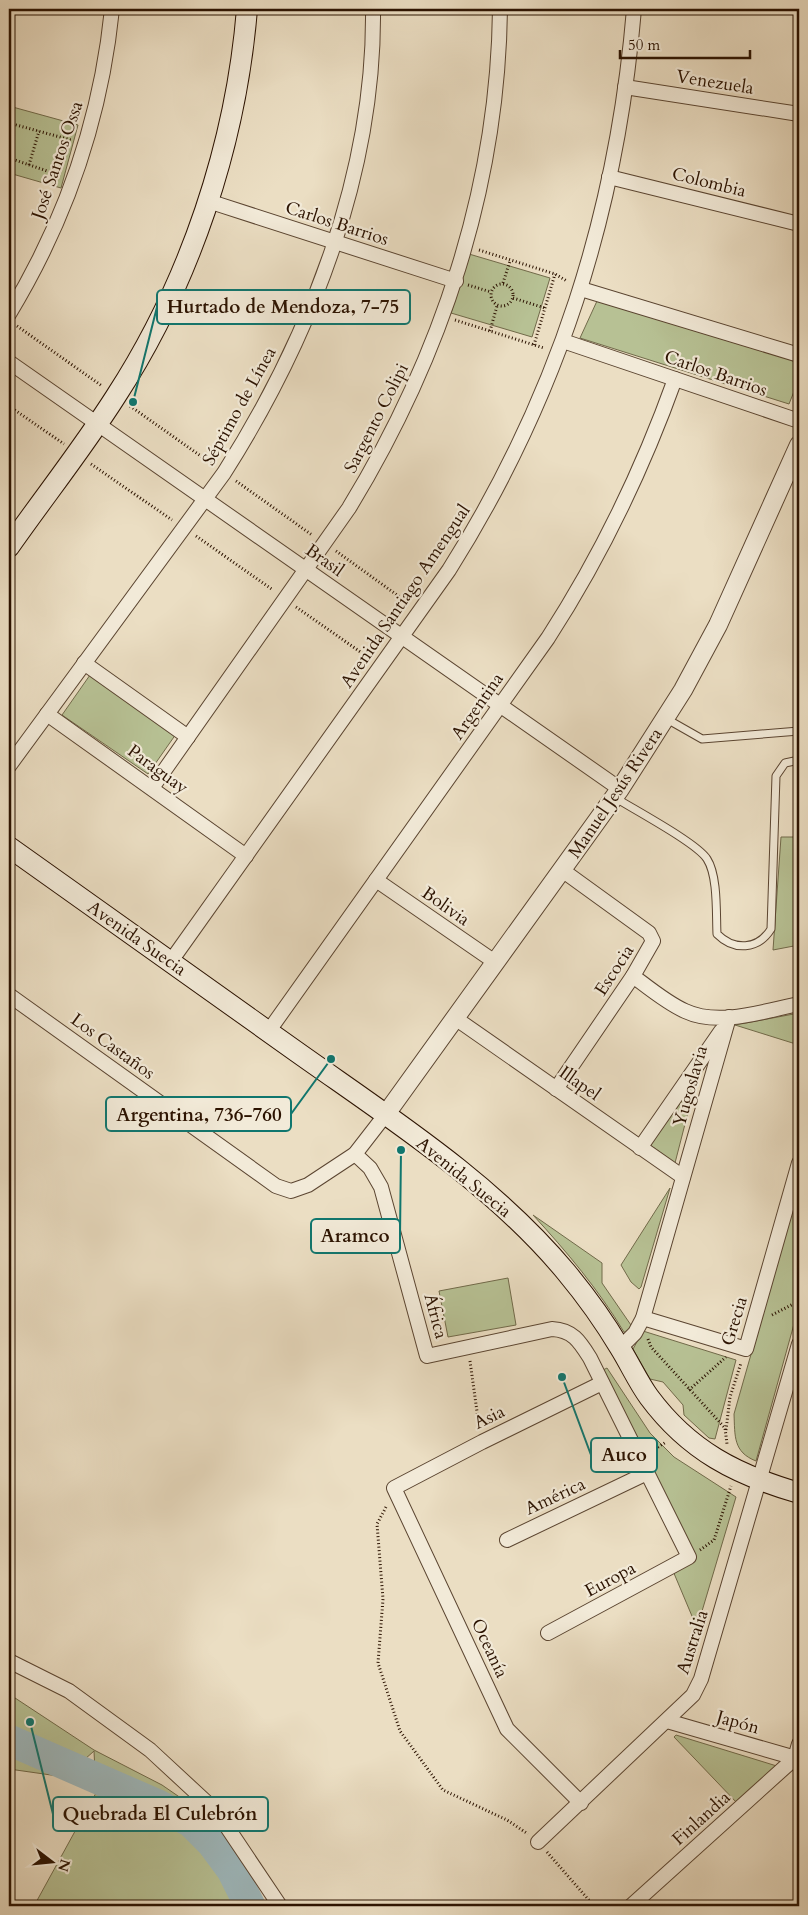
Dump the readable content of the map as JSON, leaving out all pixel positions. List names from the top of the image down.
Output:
{
  "streets": {
    "main road": ["Avenida Suecia"],
    "street": [
      "Venezuela",
      "José Santos Ossa",
      "Colombia",
      "Carlos Barrios",
      "Séptimo de Línea",
      "Sargento Colipi",
      "Brasil",
      "Avenida Santiago Amengual",
      "Argentina",
      "Paraguay",
      "Manuel Jesús Rivera",
      "Bolivia",
      "Escocia",
      "Los Castaños",
      "Illapel",
      "Yugoslavia",
      "África",
      "Grecia",
      "Asia",
      "América",
      "Europa",
      "Australia",
      "Oceanía",
      "Japón",
      "Finlandia"
    ]
  },
  "crossings": [
    ["Venezuela", "Avenida Santiago Amengual"],
    ["Colombia", "Avenida Santiago Amengual"],
    ["Carlos Barrios", "Séptimo de Línea"],
    ["Carlos Barrios", "Sargento Colipi"],
    ["Carlos Barrios", "Avenida Santiago Amengual"],
    ["Carlos Barrios", "Argentina"],
    ["Séptimo de Línea", "Brasil"],
    ["Séptimo de Línea", "Paraguay"],
    ["Sargento Colipi", "Brasil"],
    ["Sargento Colipi", "Paraguay"],
    ["Brasil", "Avenida Santiago Amengual"],
    ["Brasil", "Argentina"],
    ["Brasil", "Manuel Jesús Rivera"],
    ["Avenida Santiago Amengual", "Paraguay"],
    ["Avenida Santiago Amengual", "Avenida Suecia"],
    ["Argentina", "Bolivia"],
    ["Argentina", "Avenida Suecia"],
    ["Manuel Jesús Rivera", "Bolivia"],
    ["Manuel Jesús Rivera", "Avenida Suecia"],
    ["Manuel Jesús Rivera", "Escocia"],
    ["Manuel Jesús Rivera", "Los Castaños"],
    ["Manuel Jesús Rivera", "Illapel"],
    ["Avenida Suecia", "Los Castaños"],
    ["Avenida Suecia", "Yugoslavia"],
    ["Avenida Suecia", "Australia"],
    ["Escocia", "Illapel"],
    ["Los Castaños", "África"],
    ["Illapel", "Yugoslavia"],
    ["África", "Asia"],
    ["África", "América"],
    ["África", "Europa"],
    ["Asia", "Oceanía"],
    ["Australia", "Oceanía"],
    ["Australia", "Japón"],
    ["Japón", "Finlandia"]
  ],
  "places": [
    "Hurtado de Mendoza, 7-75",
    "Argentina, 736-760",
    "Aramco",
    "Auco",
    "Quebrada El Culebrón"
  ],
  "scale_bar": "50 m",
  "north": "right"
}
